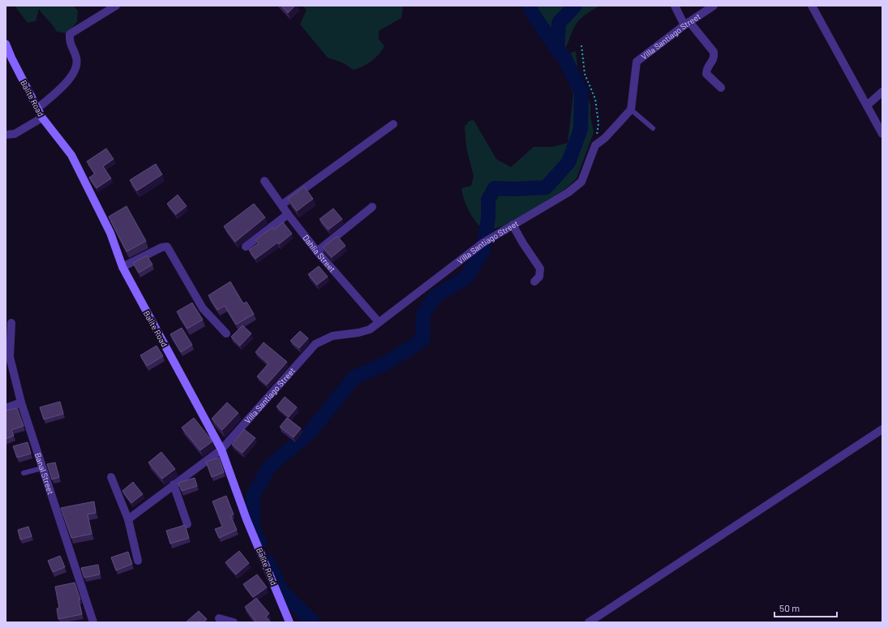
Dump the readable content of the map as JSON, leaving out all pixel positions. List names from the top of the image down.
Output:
{
  "streets": {
    "street": [
      "Villa Santiago Street",
      "Balite Road",
      "Dahlia Street",
      "Banal Street"
    ]
  },
  "crossings": [
    ["Villa Santiago Street", "Balite Road"],
    ["Villa Santiago Street", "Dahlia Street"]
  ],
  "scale_bar": "50 m"
}
